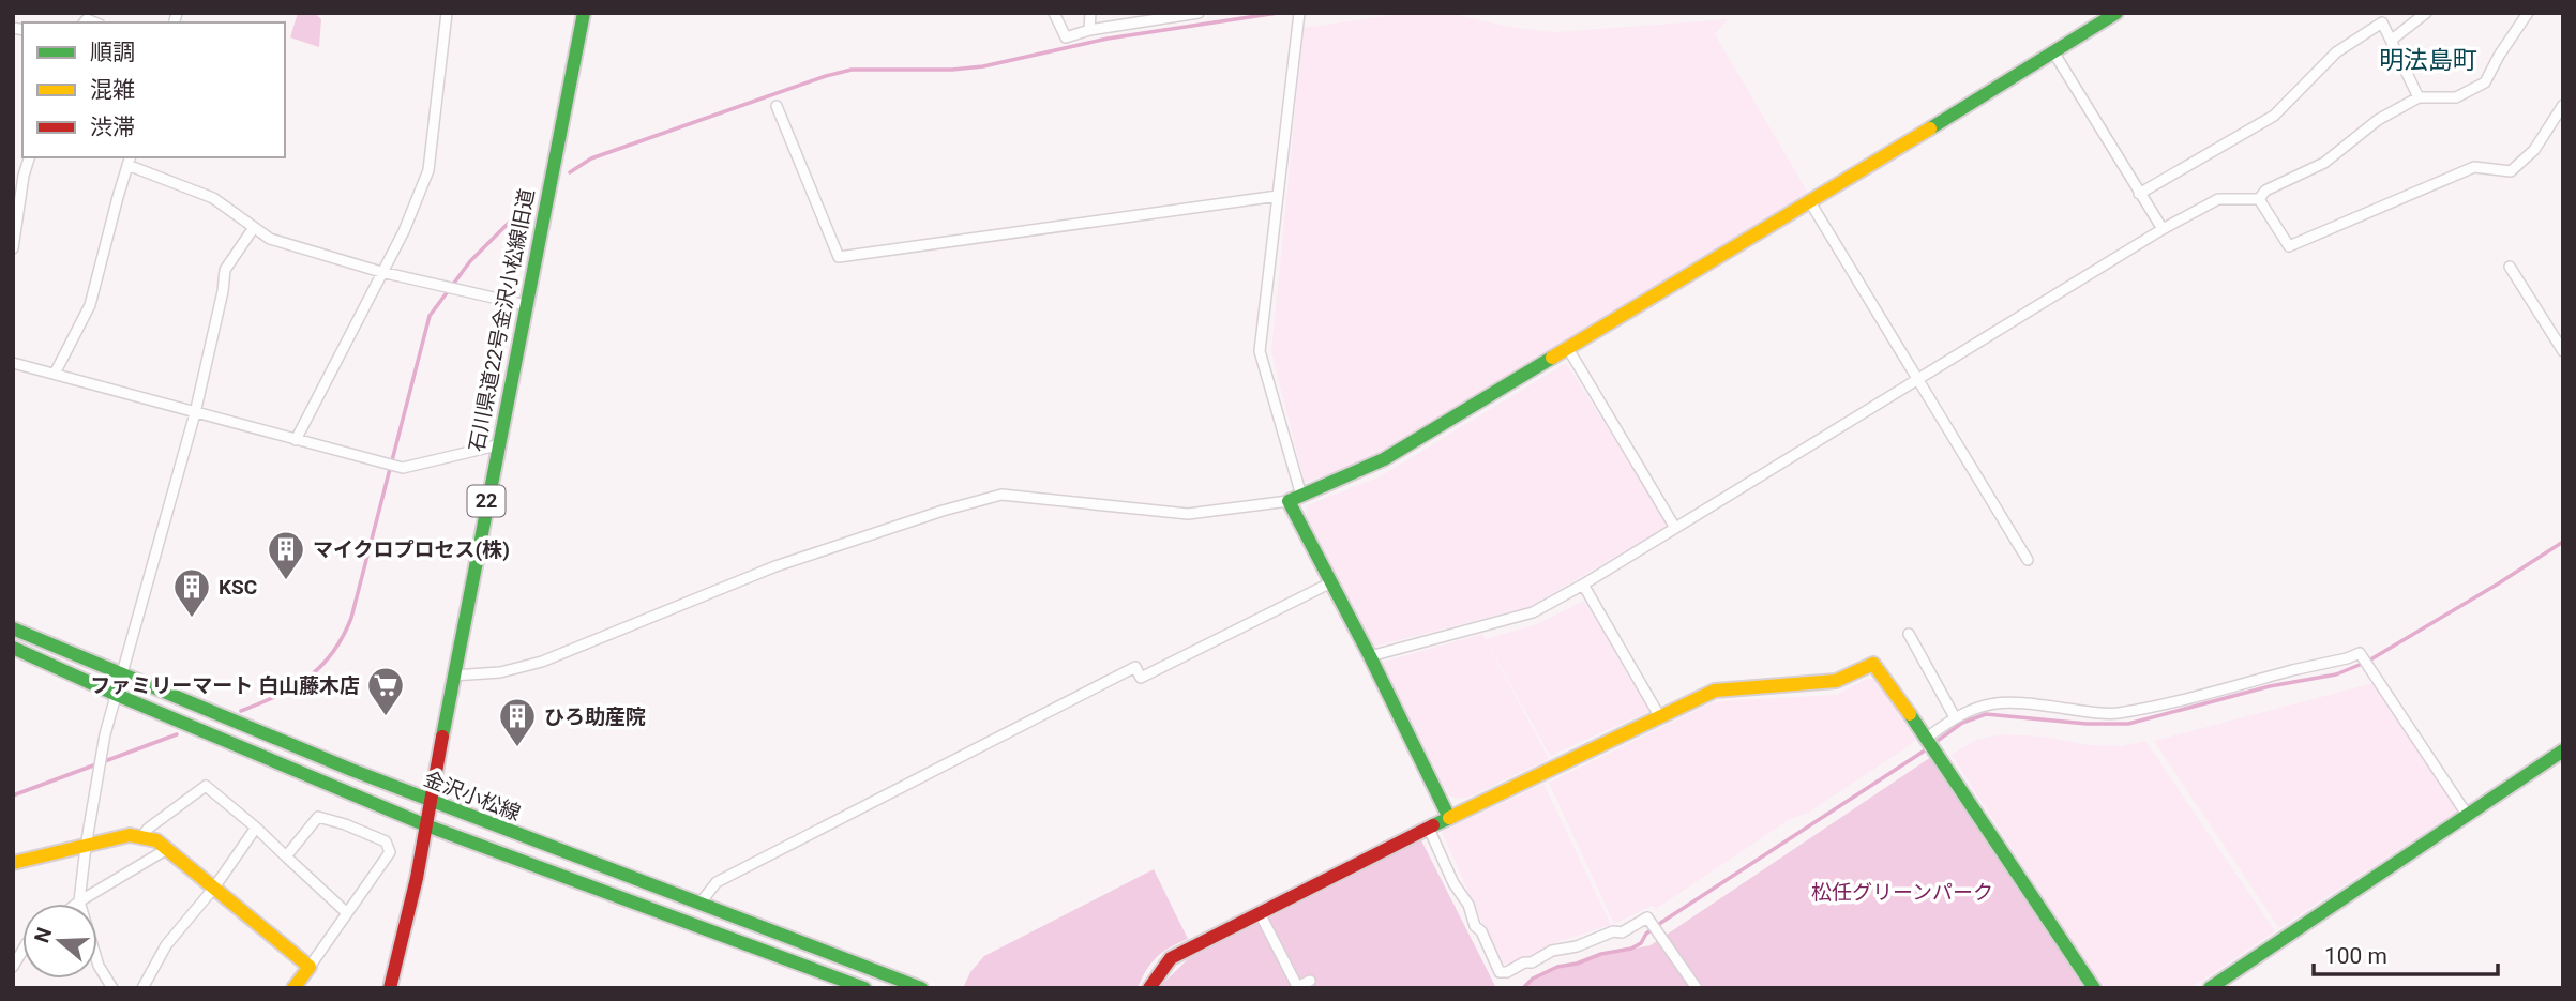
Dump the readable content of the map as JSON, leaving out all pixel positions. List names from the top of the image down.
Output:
{
  "streets": {
    "street": ["石川県道22号金沢小松線旧道", "22", "金沢小松線"]
  },
  "crossings": [
    ["石川県道22号金沢小松線旧道", "金沢小松線"]
  ],
  "districts": ["明法島町"],
  "parks": ["松任グリーンパーク"],
  "places": {
    "building": ["マイクロプロセス(株)", "KSC", "ひろ助産院"],
    "supermarket": ["ファミリーマート 白山藤木店"]
  },
  "legend": ["順調", "混雑", "渋滞"],
  "scale_bar": "100 m",
  "north": "left"
}
